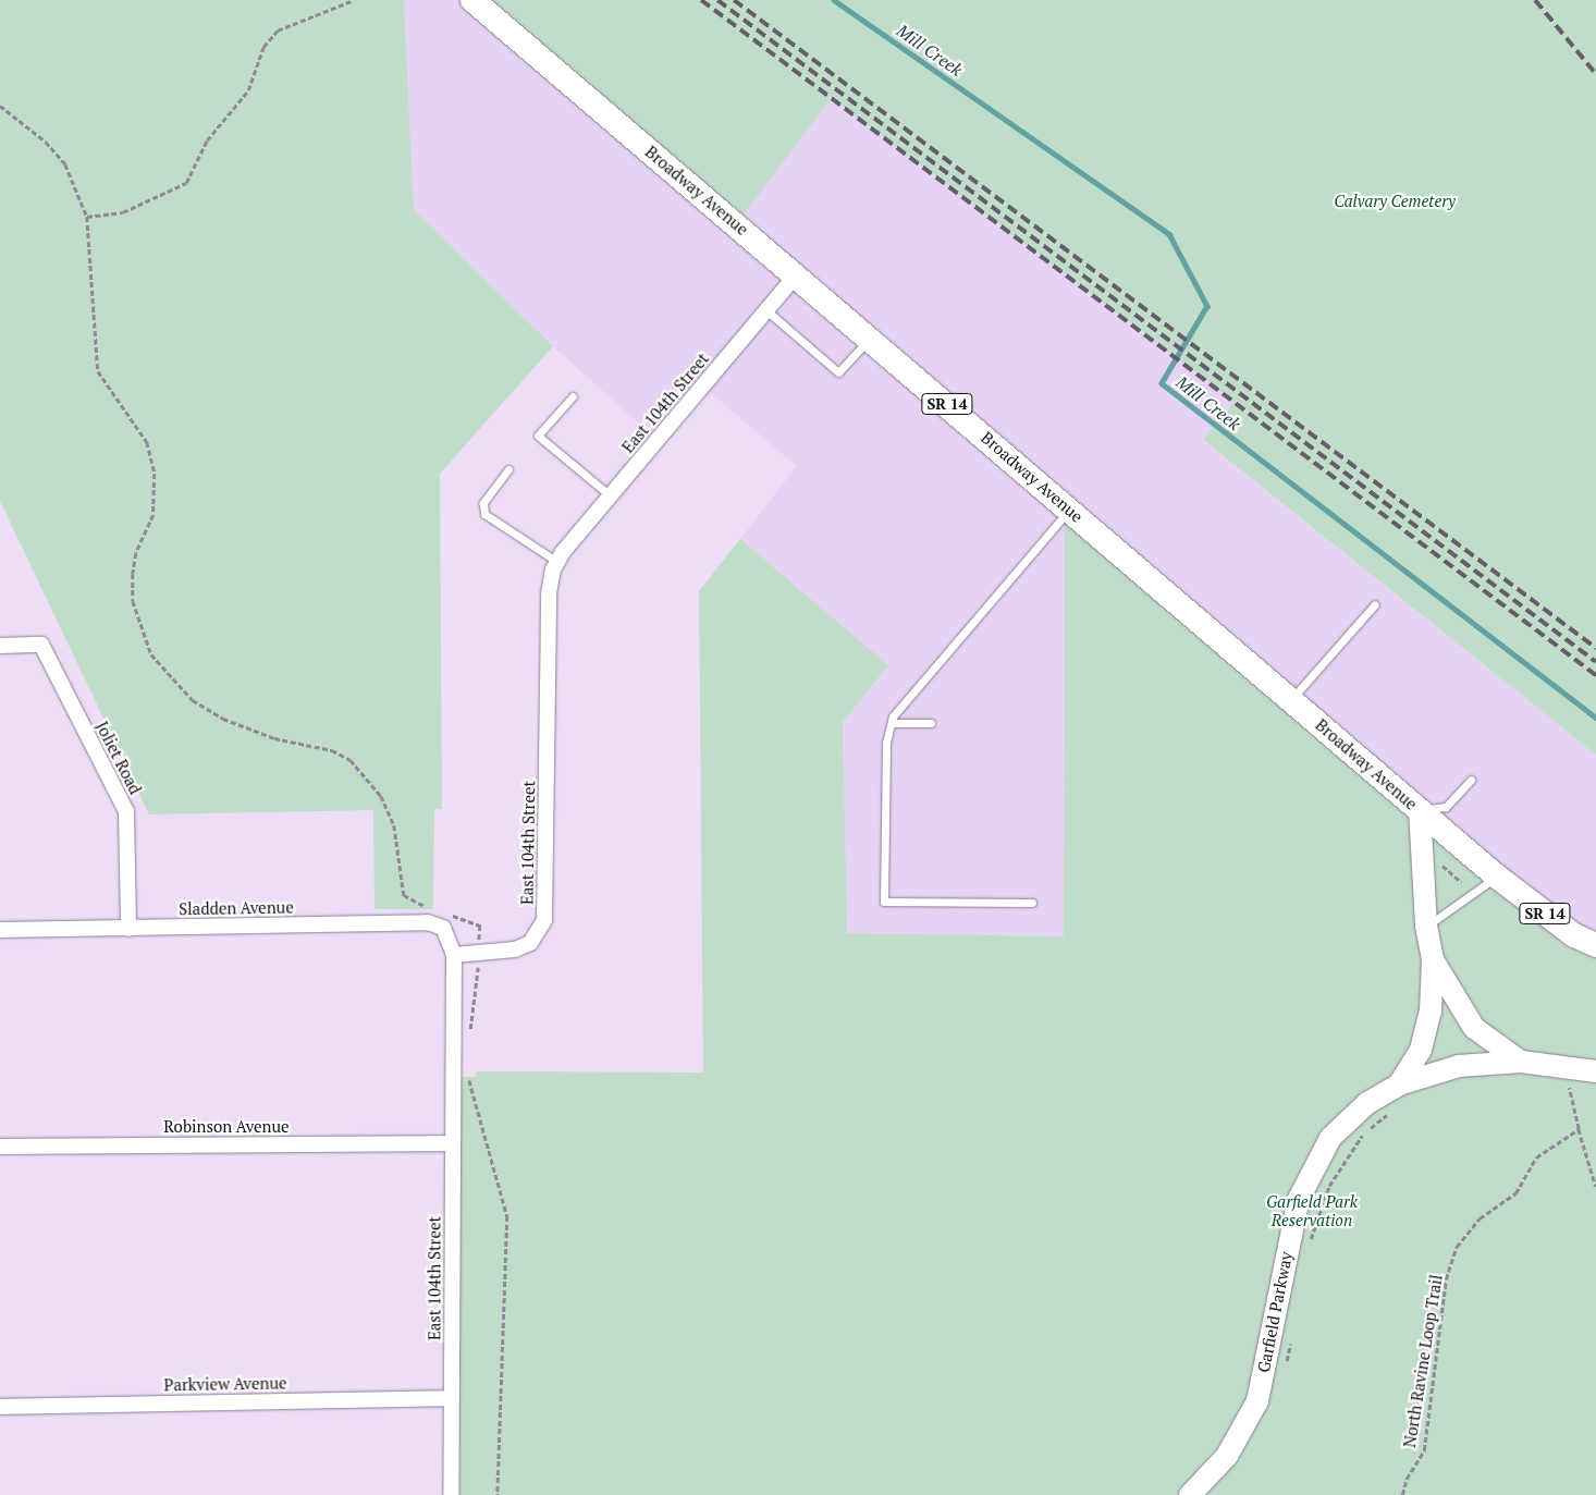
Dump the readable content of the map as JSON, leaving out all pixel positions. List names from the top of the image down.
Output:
{
  "streets": {
    "main road": ["Broadway Avenue", "SR 14"],
    "street": [
      "East 104th Street",
      "Joliet Road",
      "Sladden Avenue",
      "Robinson Avenue",
      "Garfield Parkway",
      "Parkview Avenue"
    ],
    "path": ["North Ravine Loop Trail"]
  },
  "crossings": [
    ["Broadway Avenue", "East 104th Street"],
    ["Broadway Avenue", "Garfield Parkway"],
    ["East 104th Street", "Sladden Avenue"],
    ["East 104th Street", "Robinson Avenue"],
    ["East 104th Street", "Parkview Avenue"],
    ["Joliet Road", "Sladden Avenue"]
  ],
  "water": ["Mill Creek"],
  "parks": ["Calvary Cemetery", "Garfield Park Reservation"]
}
